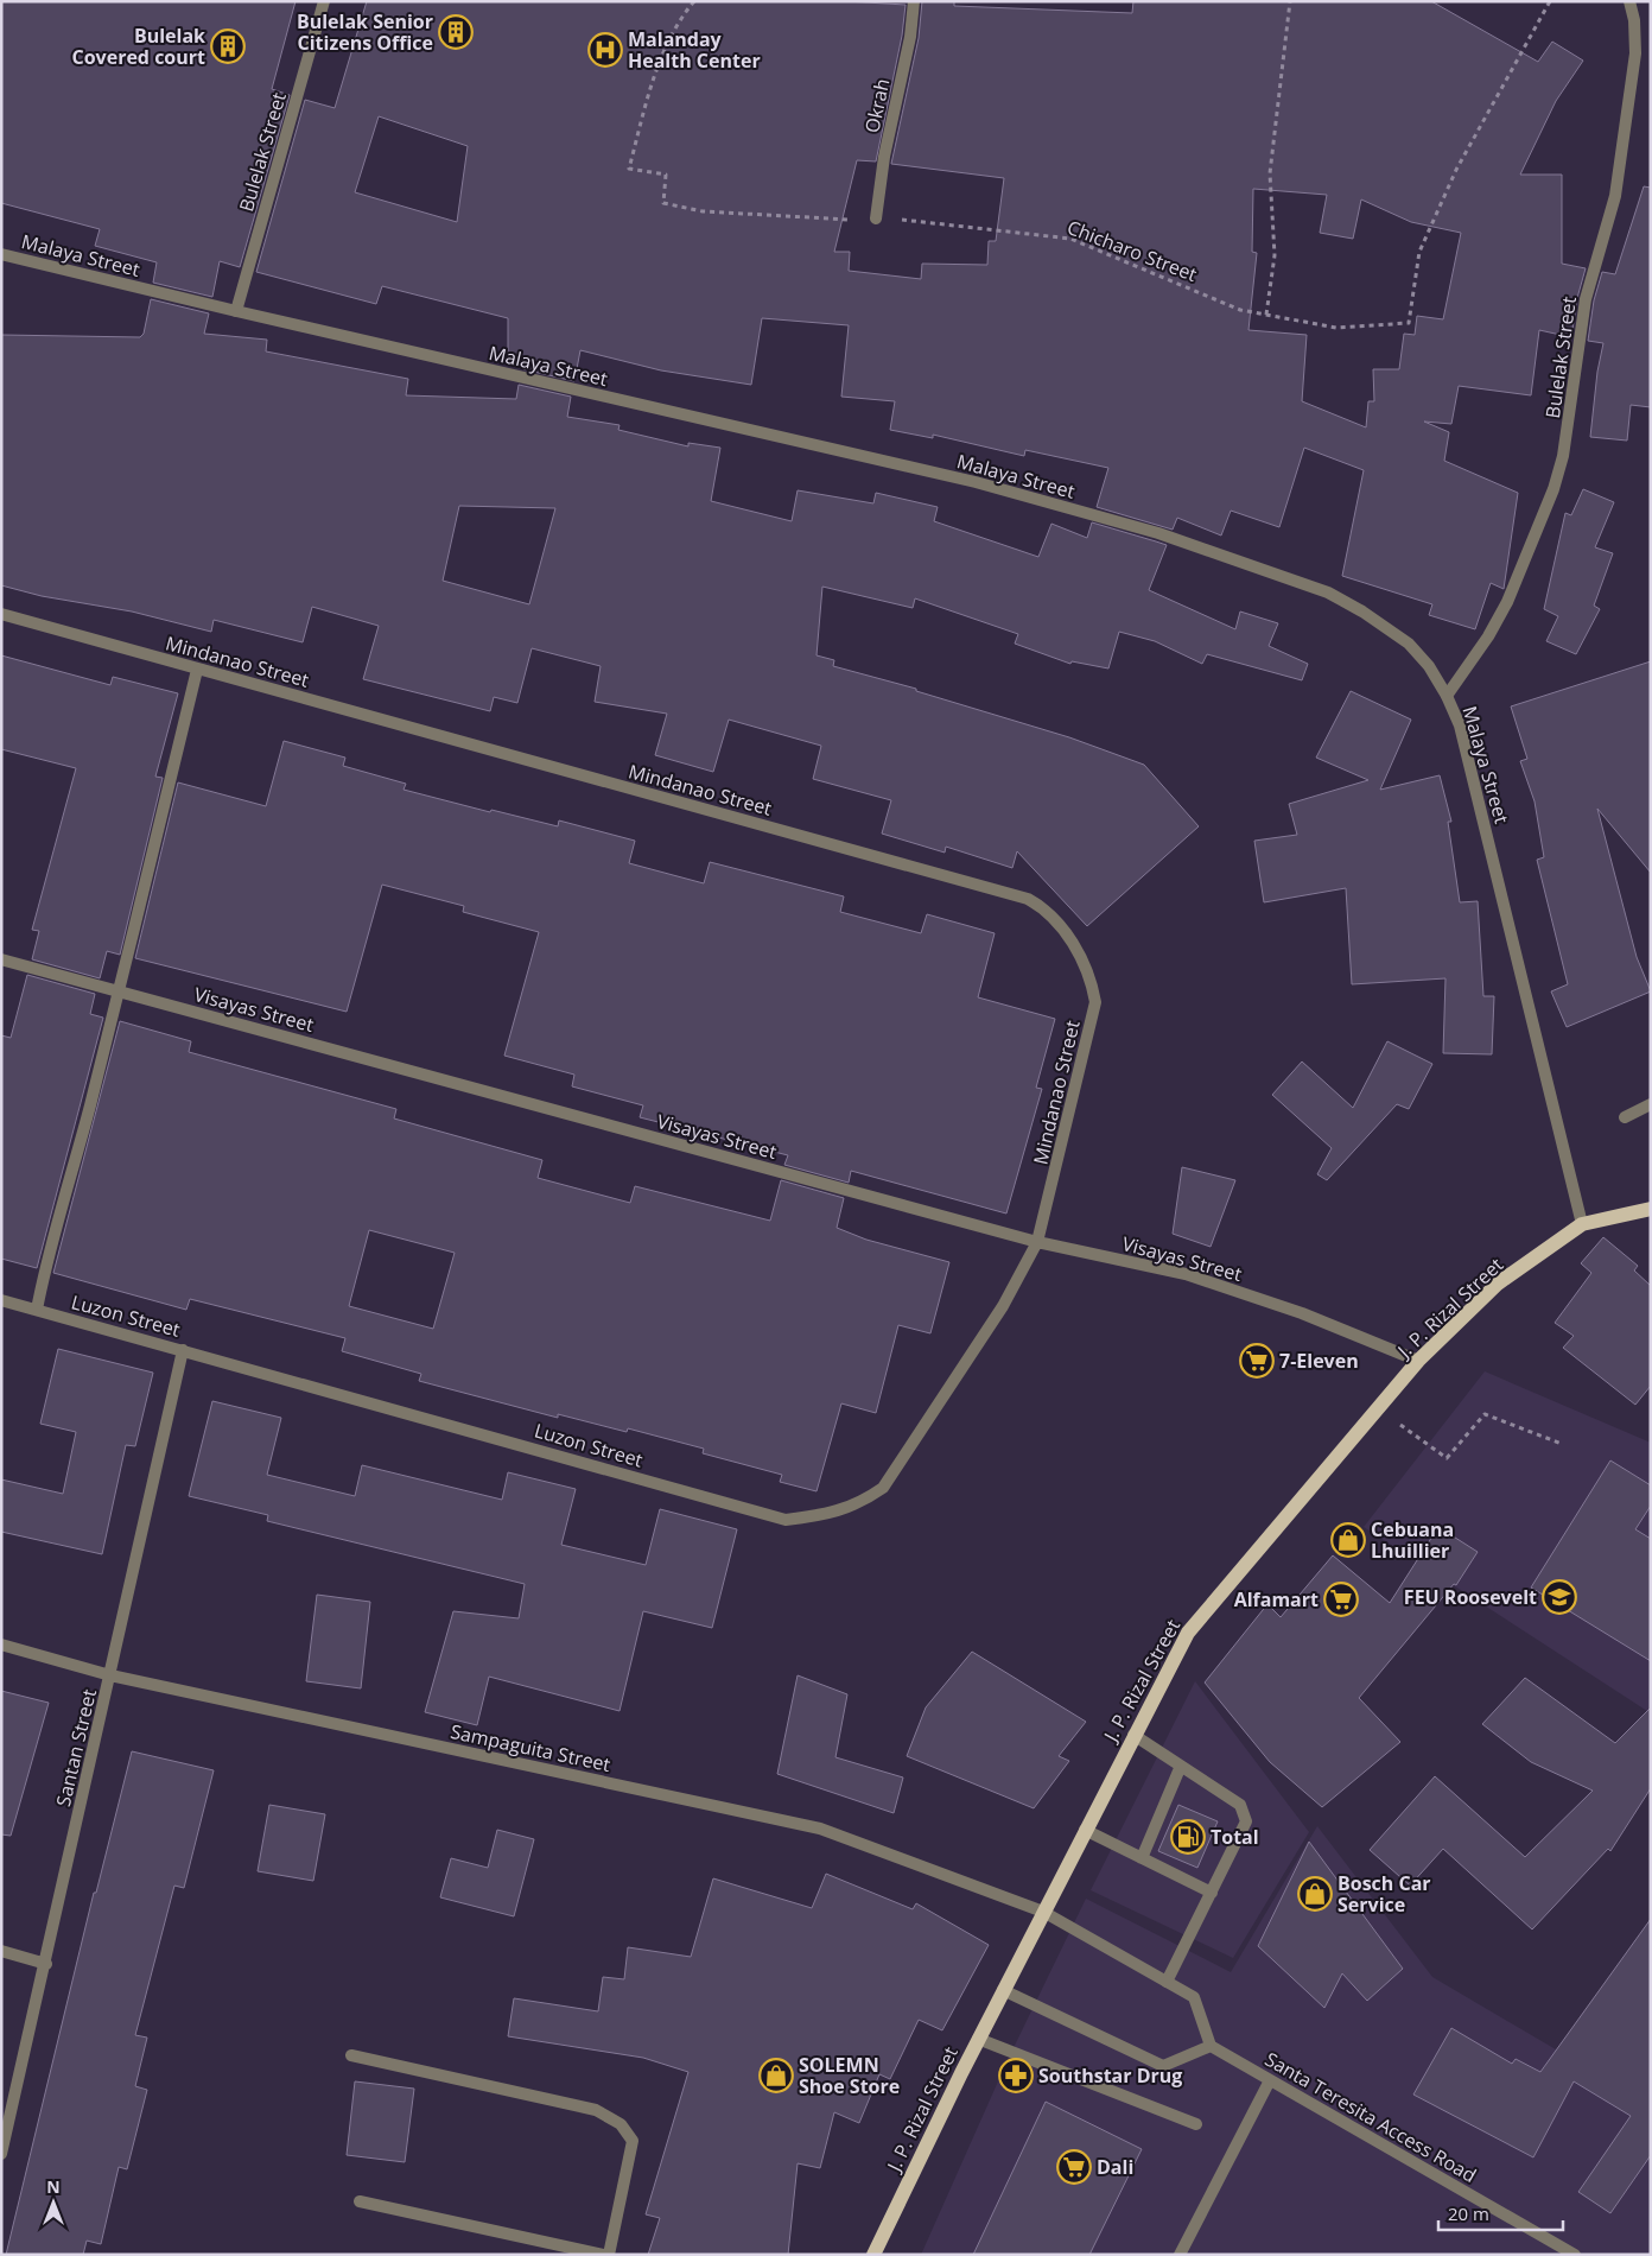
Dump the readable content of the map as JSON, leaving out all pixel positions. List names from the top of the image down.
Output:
{
  "streets": {
    "main road": ["J. P. Rizal Street"],
    "street": [
      "Okrah",
      "Bulelak Street",
      "Malaya Street",
      "Mindanao Street",
      "Visayas Street",
      "Luzon Street",
      "Santan Street",
      "Sampaguita Street",
      "Santa Teresita Access Road"
    ],
    "path": ["Chicharo Street"]
  },
  "crossings": [
    ["Okrah", "Chicharo Street"],
    ["Bulelak Street", "Malaya Street"],
    ["Malaya Street", "J. P. Rizal Street"],
    ["Mindanao Street", "Visayas Street"],
    ["Mindanao Street", "Luzon Street"],
    ["Visayas Street", "J. P. Rizal Street"],
    ["Visayas Street", "Luzon Street"],
    ["J. P. Rizal Street", "Sampaguita Street"],
    ["Luzon Street", "Santan Street"],
    ["Santan Street", "Sampaguita Street"]
  ],
  "places": {
    "building": ["Bulelak Senior Citizens Office", "Bulelak Covered court"],
    "hospital": ["Malanday Health Center"],
    "supermarket": ["7-Eleven", "Alfamart", "Dali"],
    "shop": ["Cebuana Lhuillier", "Bosch Car Service", "SOLEMN Shoe Store"],
    "school or university": ["FEU Roosevelt"],
    "fuel station": ["Total"],
    "pharmacy": ["Southstar Drug"]
  },
  "scale_bar": "20 m",
  "north": "top"
}
